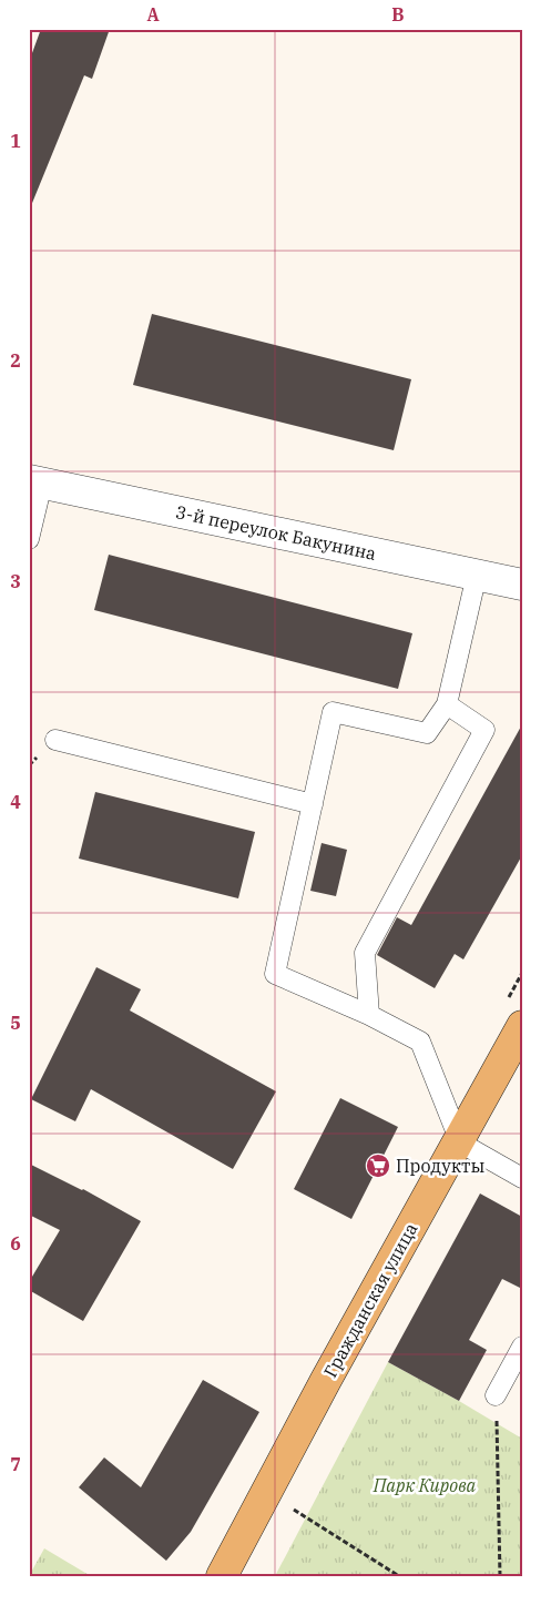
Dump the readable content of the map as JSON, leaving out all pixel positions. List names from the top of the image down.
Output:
{
  "streets": {
    "main road": ["Гражданская улица"],
    "street": ["3-й переулок Бакунина"]
  },
  "parks": ["Парк Кирова"],
  "places": {
    "supermarket": ["Продукты"]
  },
  "grid": {
    "columns": ["A", "B"],
    "rows": [
      "1",
      "2",
      "3",
      "4",
      "5",
      "6",
      "7"
    ]
  }
}
